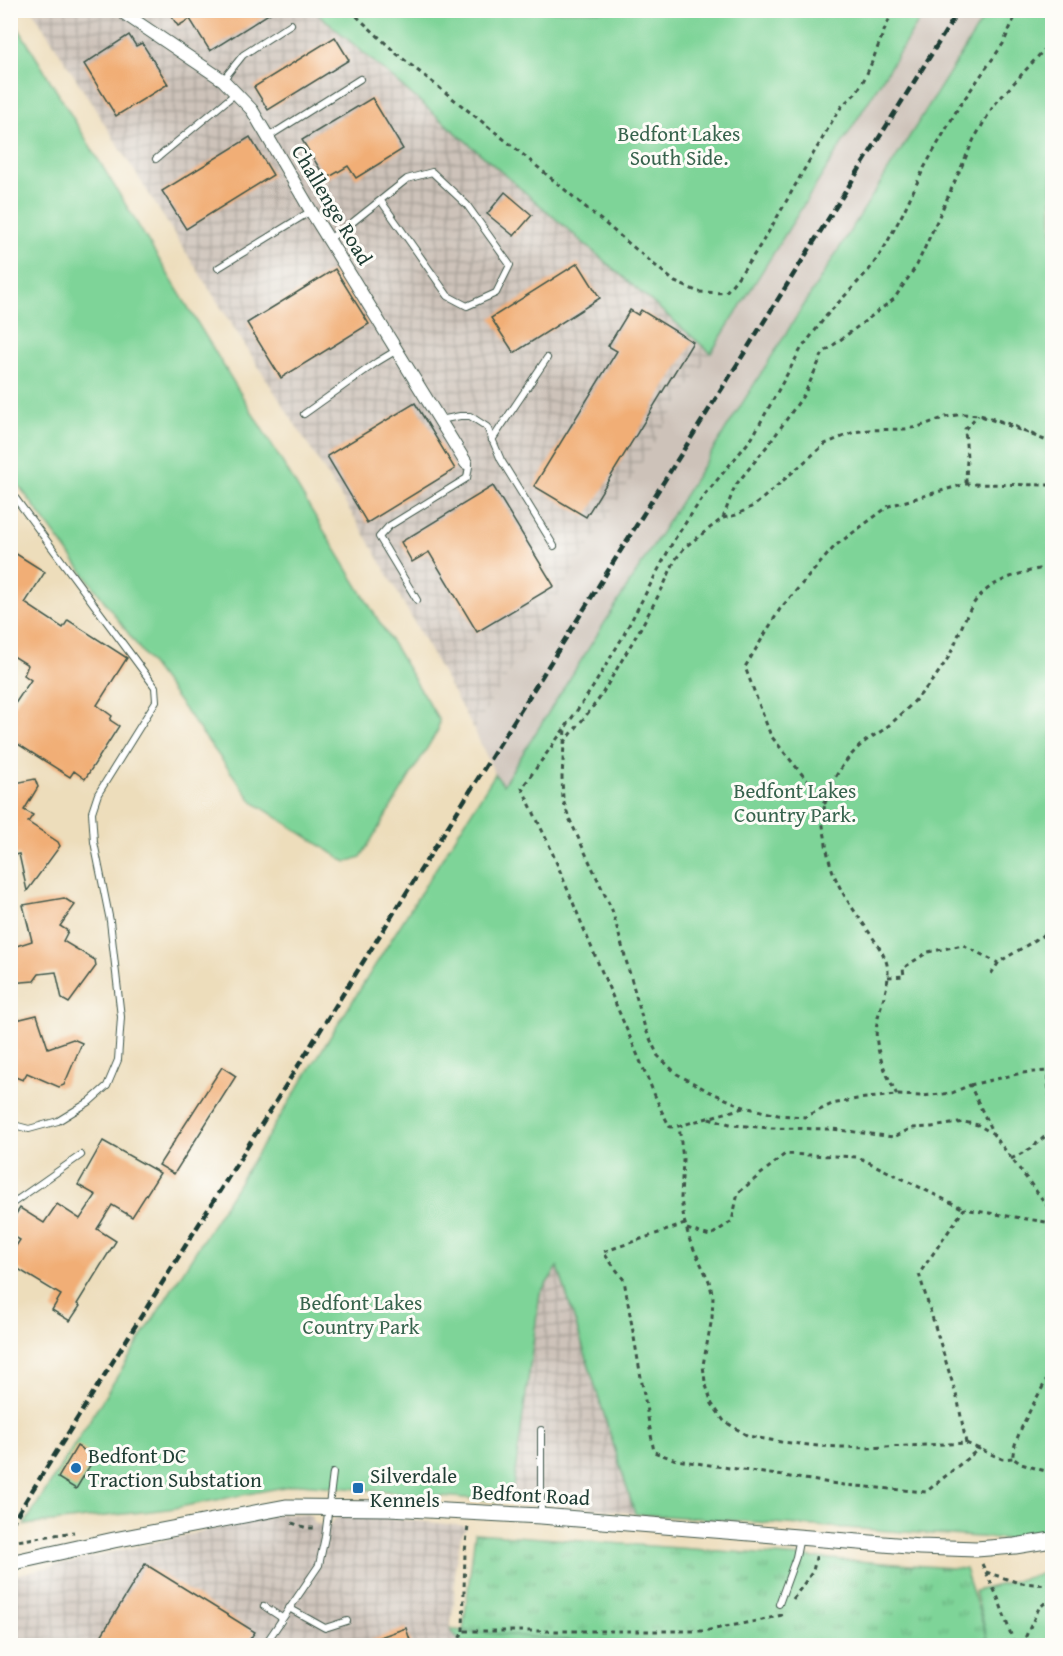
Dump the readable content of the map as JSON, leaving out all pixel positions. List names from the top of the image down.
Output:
{
  "streets": {
    "street": ["Challenge Road", "Bedfont Road"]
  },
  "parks": ["Bedfont Lakes South Side.", "Bedfont Lakes Country Park.", "Bedfont Lakes Country Park"],
  "places": {
    "other": ["Bedfont DC Traction Substation"],
    "transit": ["Silverdale Kennels"]
  }
}
